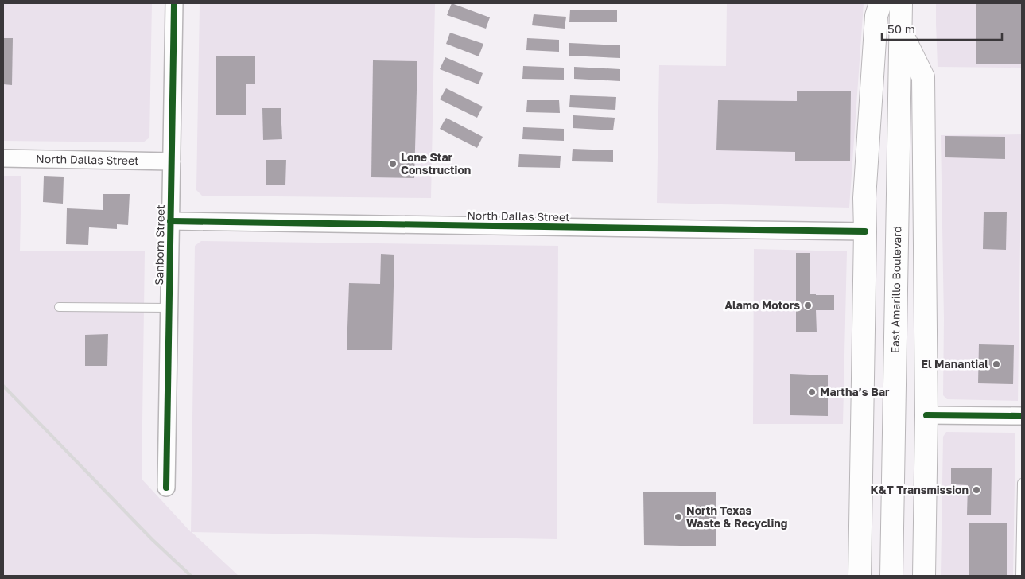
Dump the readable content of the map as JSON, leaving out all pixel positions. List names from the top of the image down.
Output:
{
  "streets": {
    "highway": ["East Amarillo Boulevard"],
    "street": ["North Dallas Street", "Sanborn Street"]
  },
  "crossings": [
    ["North Dallas Street", "Sanborn Street"]
  ],
  "places": [
    "Lone Star Construction",
    "Alamo Motors",
    "El Manantial",
    "Martha’s Bar",
    "K&T Transmission",
    "North Texas Waste & Recycling"
  ],
  "scale_bar": "50 m"
}
